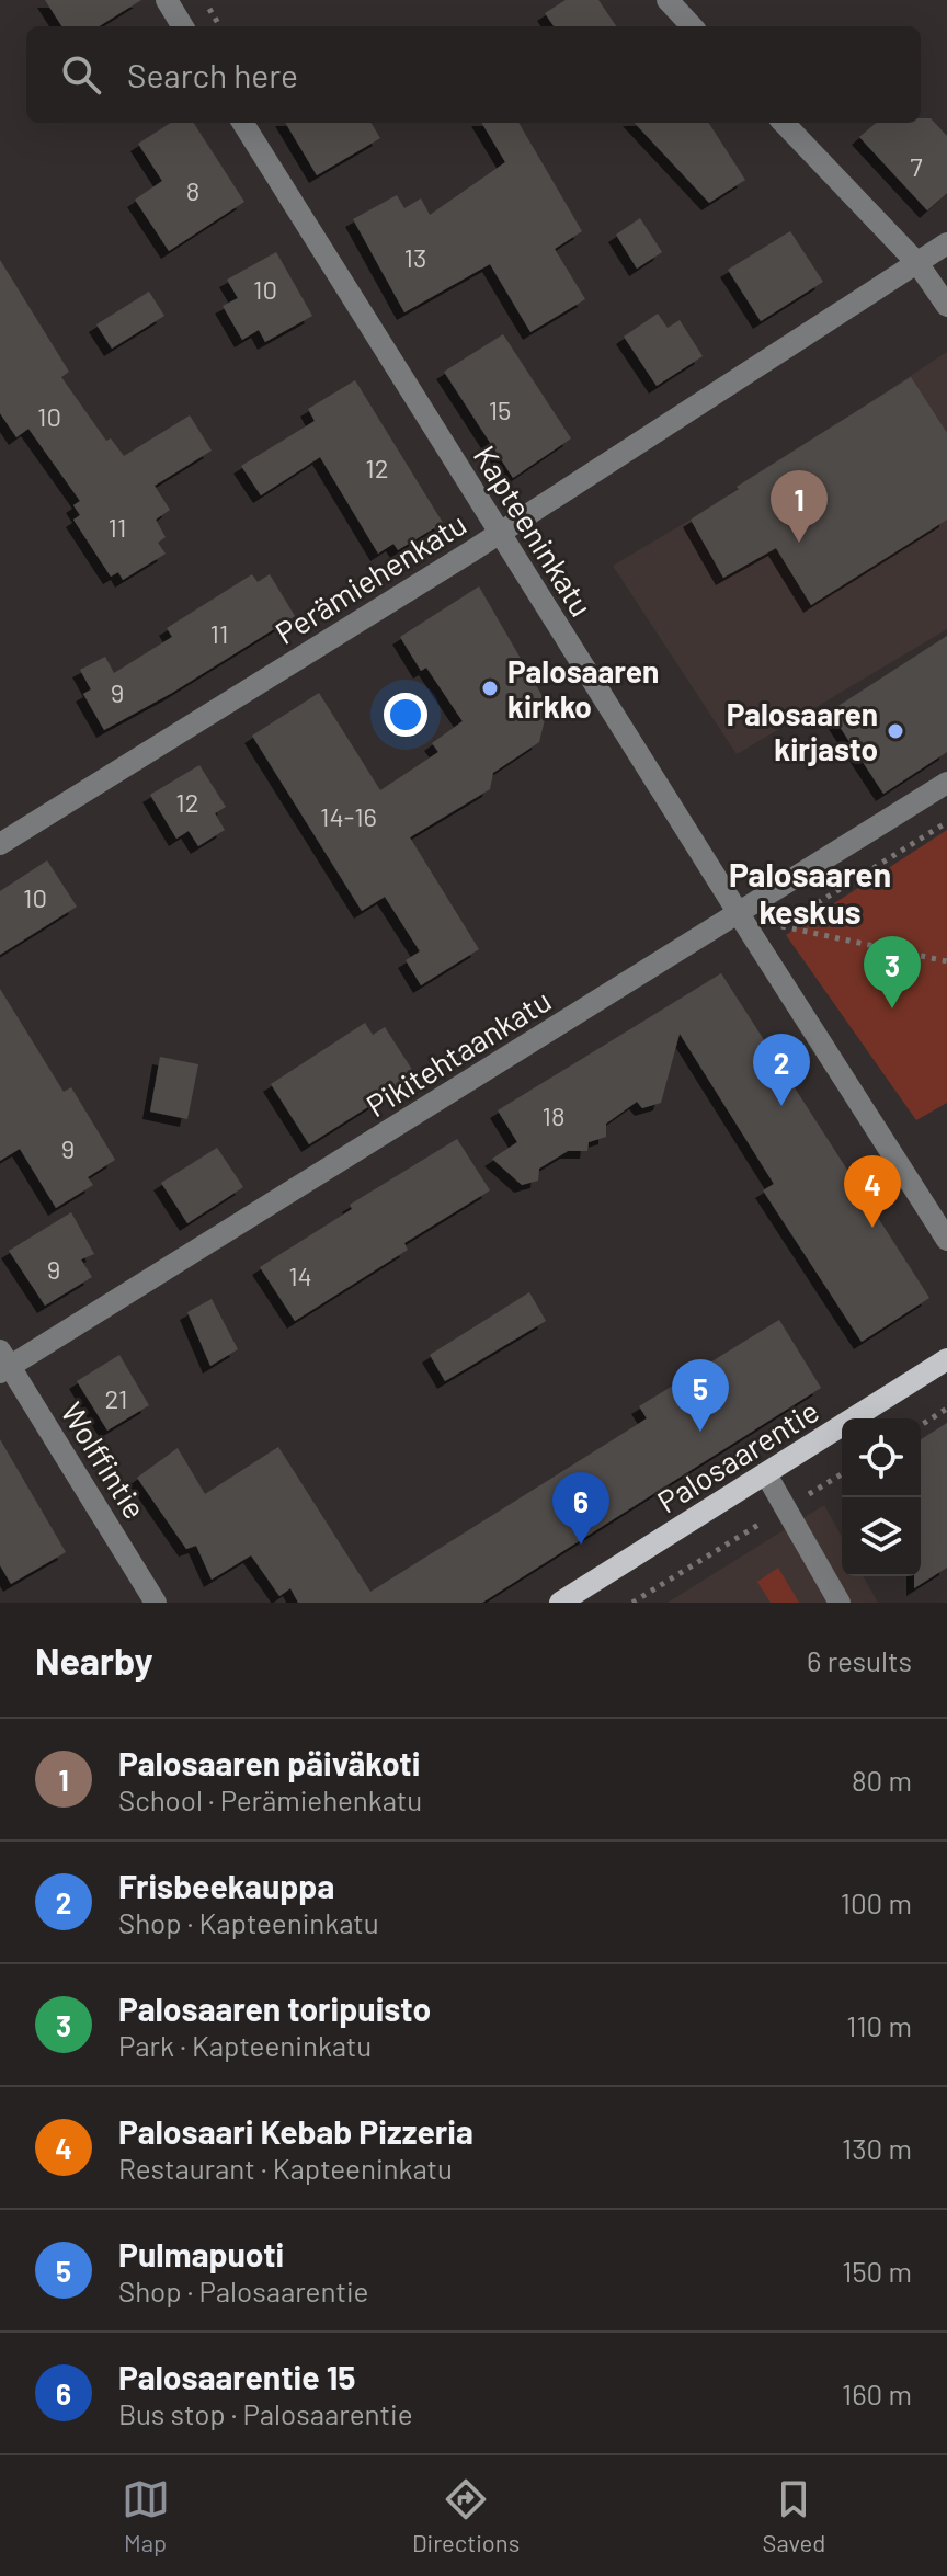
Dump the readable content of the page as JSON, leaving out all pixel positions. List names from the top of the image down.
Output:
{
  "streets": {
    "main road": ["Palosaarentie"],
    "street": [
      "Kapteeninkatu",
      "Perämiehenkatu",
      "Pikitehtaankatu",
      "Wolffintie"
    ]
  },
  "crossings": [
    ["Kapteeninkatu", "Perämiehenkatu"],
    ["Kapteeninkatu", "Pikitehtaankatu"],
    ["Pikitehtaankatu", "Wolffintie"]
  ],
  "districts": ["Palosaaren keskus"],
  "places": ["Palosaaren kirkko", "Palosaaren kirjasto"],
  "house_numbers": [
    "7",
    "8",
    "13",
    "10",
    "15",
    "10",
    "12",
    "11",
    "11",
    "9",
    "12",
    "14-16",
    "10",
    "18",
    "9",
    "9",
    "14",
    "21"
  ],
  "page": {
    "search": "Search here",
    "pins": [
      "1",
      "3",
      "2",
      "4",
      "5",
      "6"
    ],
    "heading": ["Nearby", "6 results"],
    "list": [
      {
        "mark": "1",
        "name": "Palosaaren päiväkoti",
        "note": "School · Perämiehenkatu",
        "value": "80 m"
      },
      {
        "mark": "2",
        "name": "Frisbeekauppa",
        "note": "Shop · Kapteeninkatu",
        "value": "100 m"
      },
      {
        "mark": "3",
        "name": "Palosaaren toripuisto",
        "note": "Park · Kapteeninkatu",
        "value": "110 m"
      },
      {
        "mark": "4",
        "name": "Palosaari Kebab Pizzeria",
        "note": "Restaurant · Kapteeninkatu",
        "value": "130 m"
      },
      {
        "mark": "5",
        "name": "Pulmapuoti",
        "note": "Shop · Palosaarentie",
        "value": "150 m"
      },
      {
        "mark": "6",
        "name": "Palosaarentie 15",
        "note": "Bus stop · Palosaarentie",
        "value": "160 m"
      }
    ],
    "nav": ["Map", "Directions", "Saved"]
  }
}
